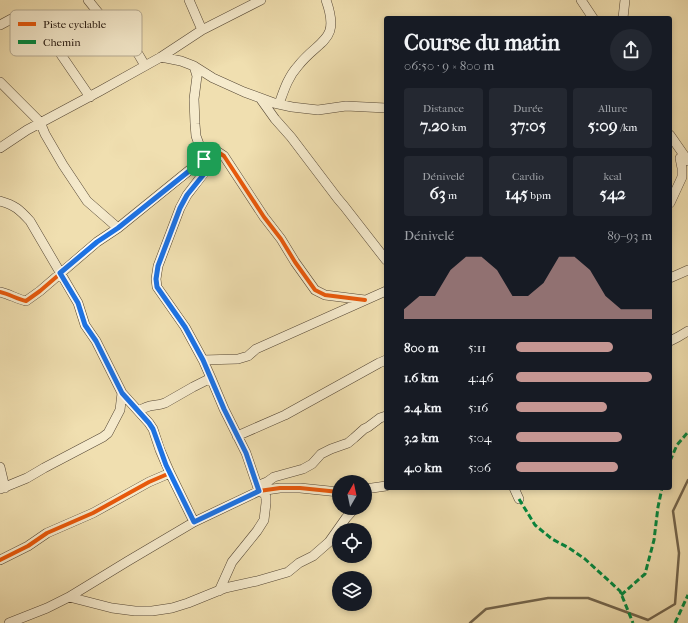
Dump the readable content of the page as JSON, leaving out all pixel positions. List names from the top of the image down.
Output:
{
  "legend": ["Piste cyclable", "Chemin"],
  "north": "top",
  "page": {
    "heading": ["Course du matin", "06:50 · 9 × 800 m"],
    "stats": [
      ["Distance", "7.20 km"],
      ["Durée", "37:05"],
      ["Allure", "5:09 /km"],
      ["Dénivelé", "63 m"],
      ["Cardio", "145 bpm"],
      ["kcal", "542"]
    ],
    "chart": ["Dénivelé", "89–93 m"],
    "list": [
      {
        "name": "800 m",
        "note": "5:11"
      },
      {
        "name": "1.6 km",
        "note": "4:46"
      },
      {
        "name": "2.4 km",
        "note": "5:16"
      },
      {
        "name": "3.2 km",
        "note": "5:04"
      },
      {
        "name": "4.0 km",
        "note": "5:06"
      }
    ]
  }
}
